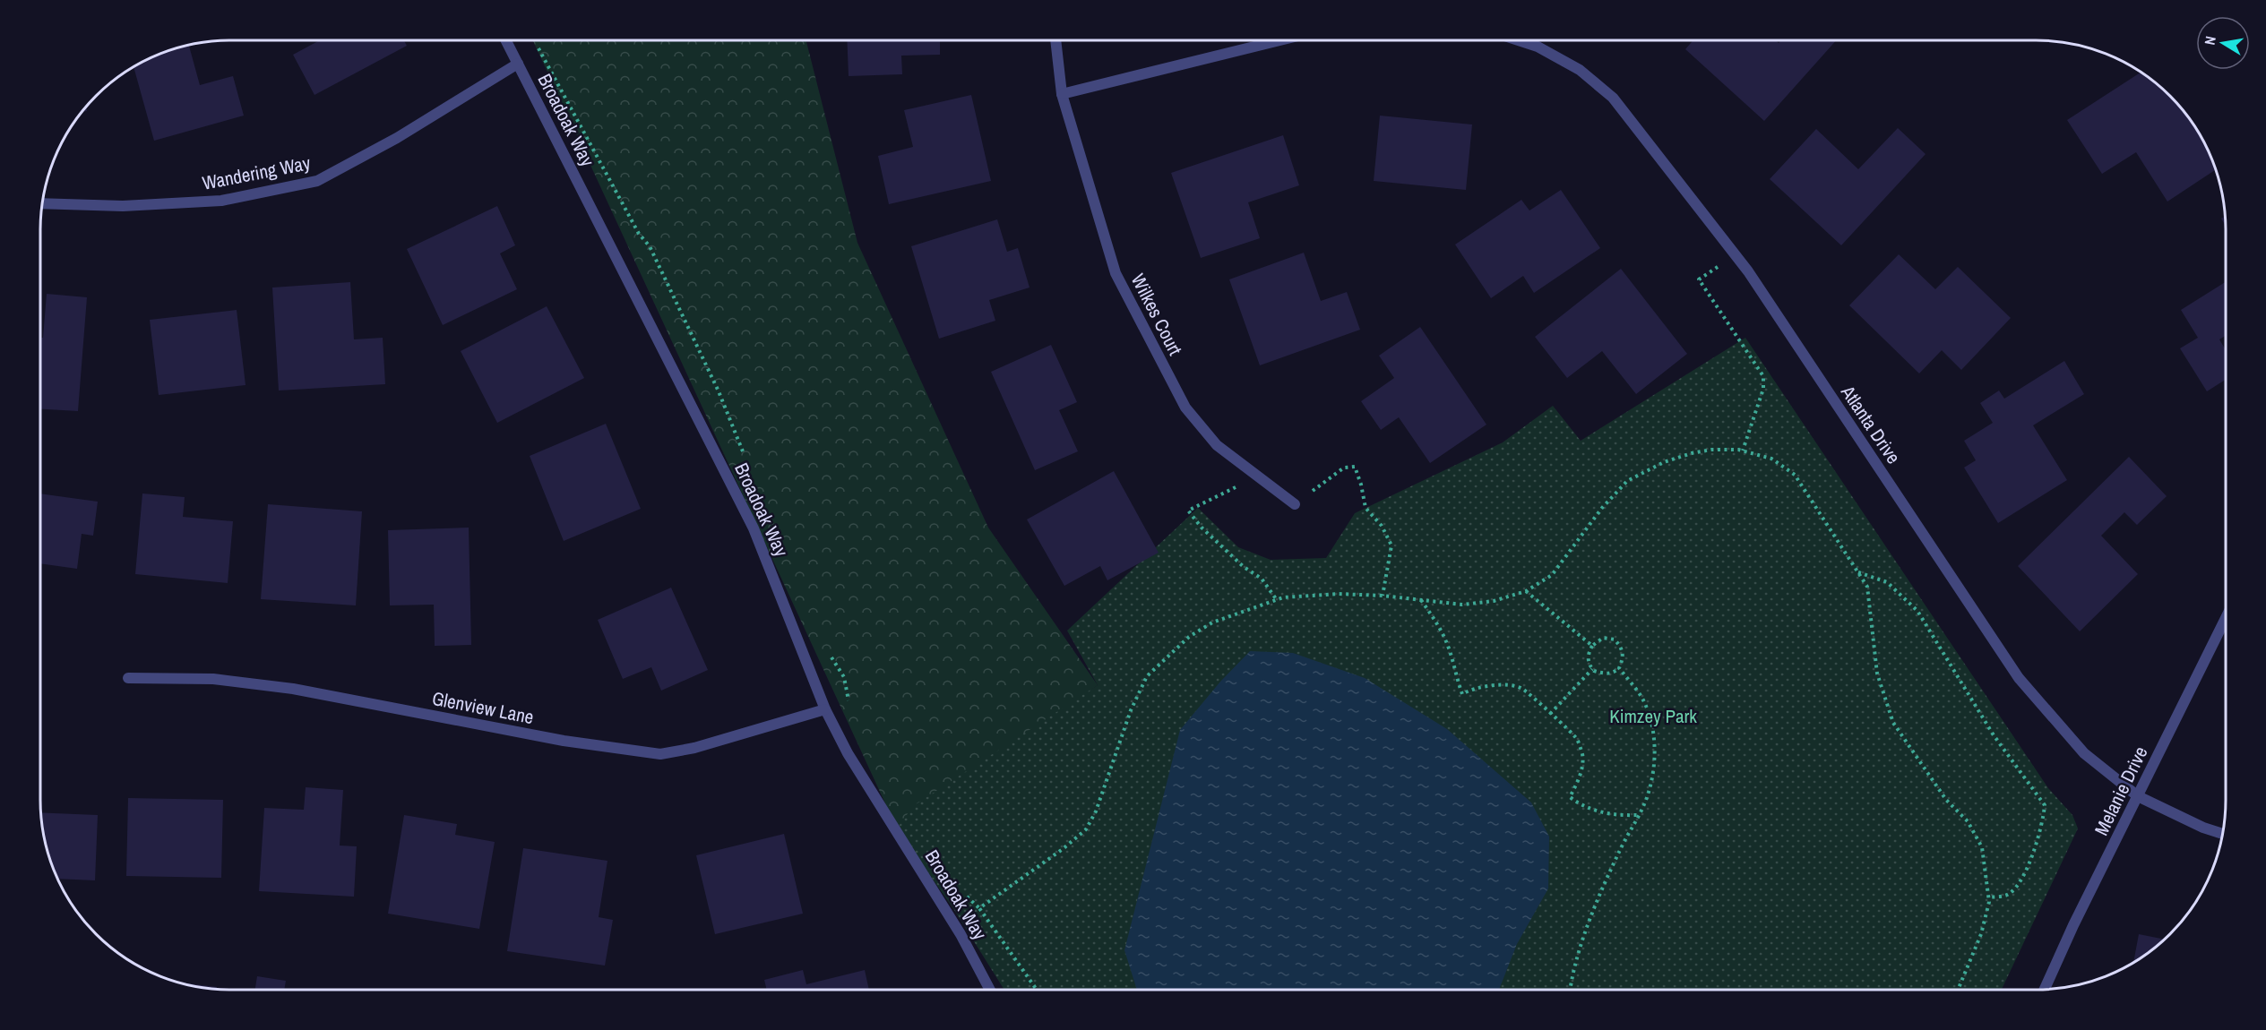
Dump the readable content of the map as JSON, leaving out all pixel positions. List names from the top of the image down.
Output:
{
  "streets": {
    "street": [
      "Broadoak Way",
      "Wandering Way",
      "Wilkes Court",
      "Atlanta Drive",
      "Glenview Lane",
      "Melanie Drive"
    ]
  },
  "crossings": [
    ["Broadoak Way", "Wandering Way"],
    ["Broadoak Way", "Glenview Lane"],
    ["Atlanta Drive", "Melanie Drive"]
  ],
  "parks": ["Kimzey Park"],
  "north": "left"
}
